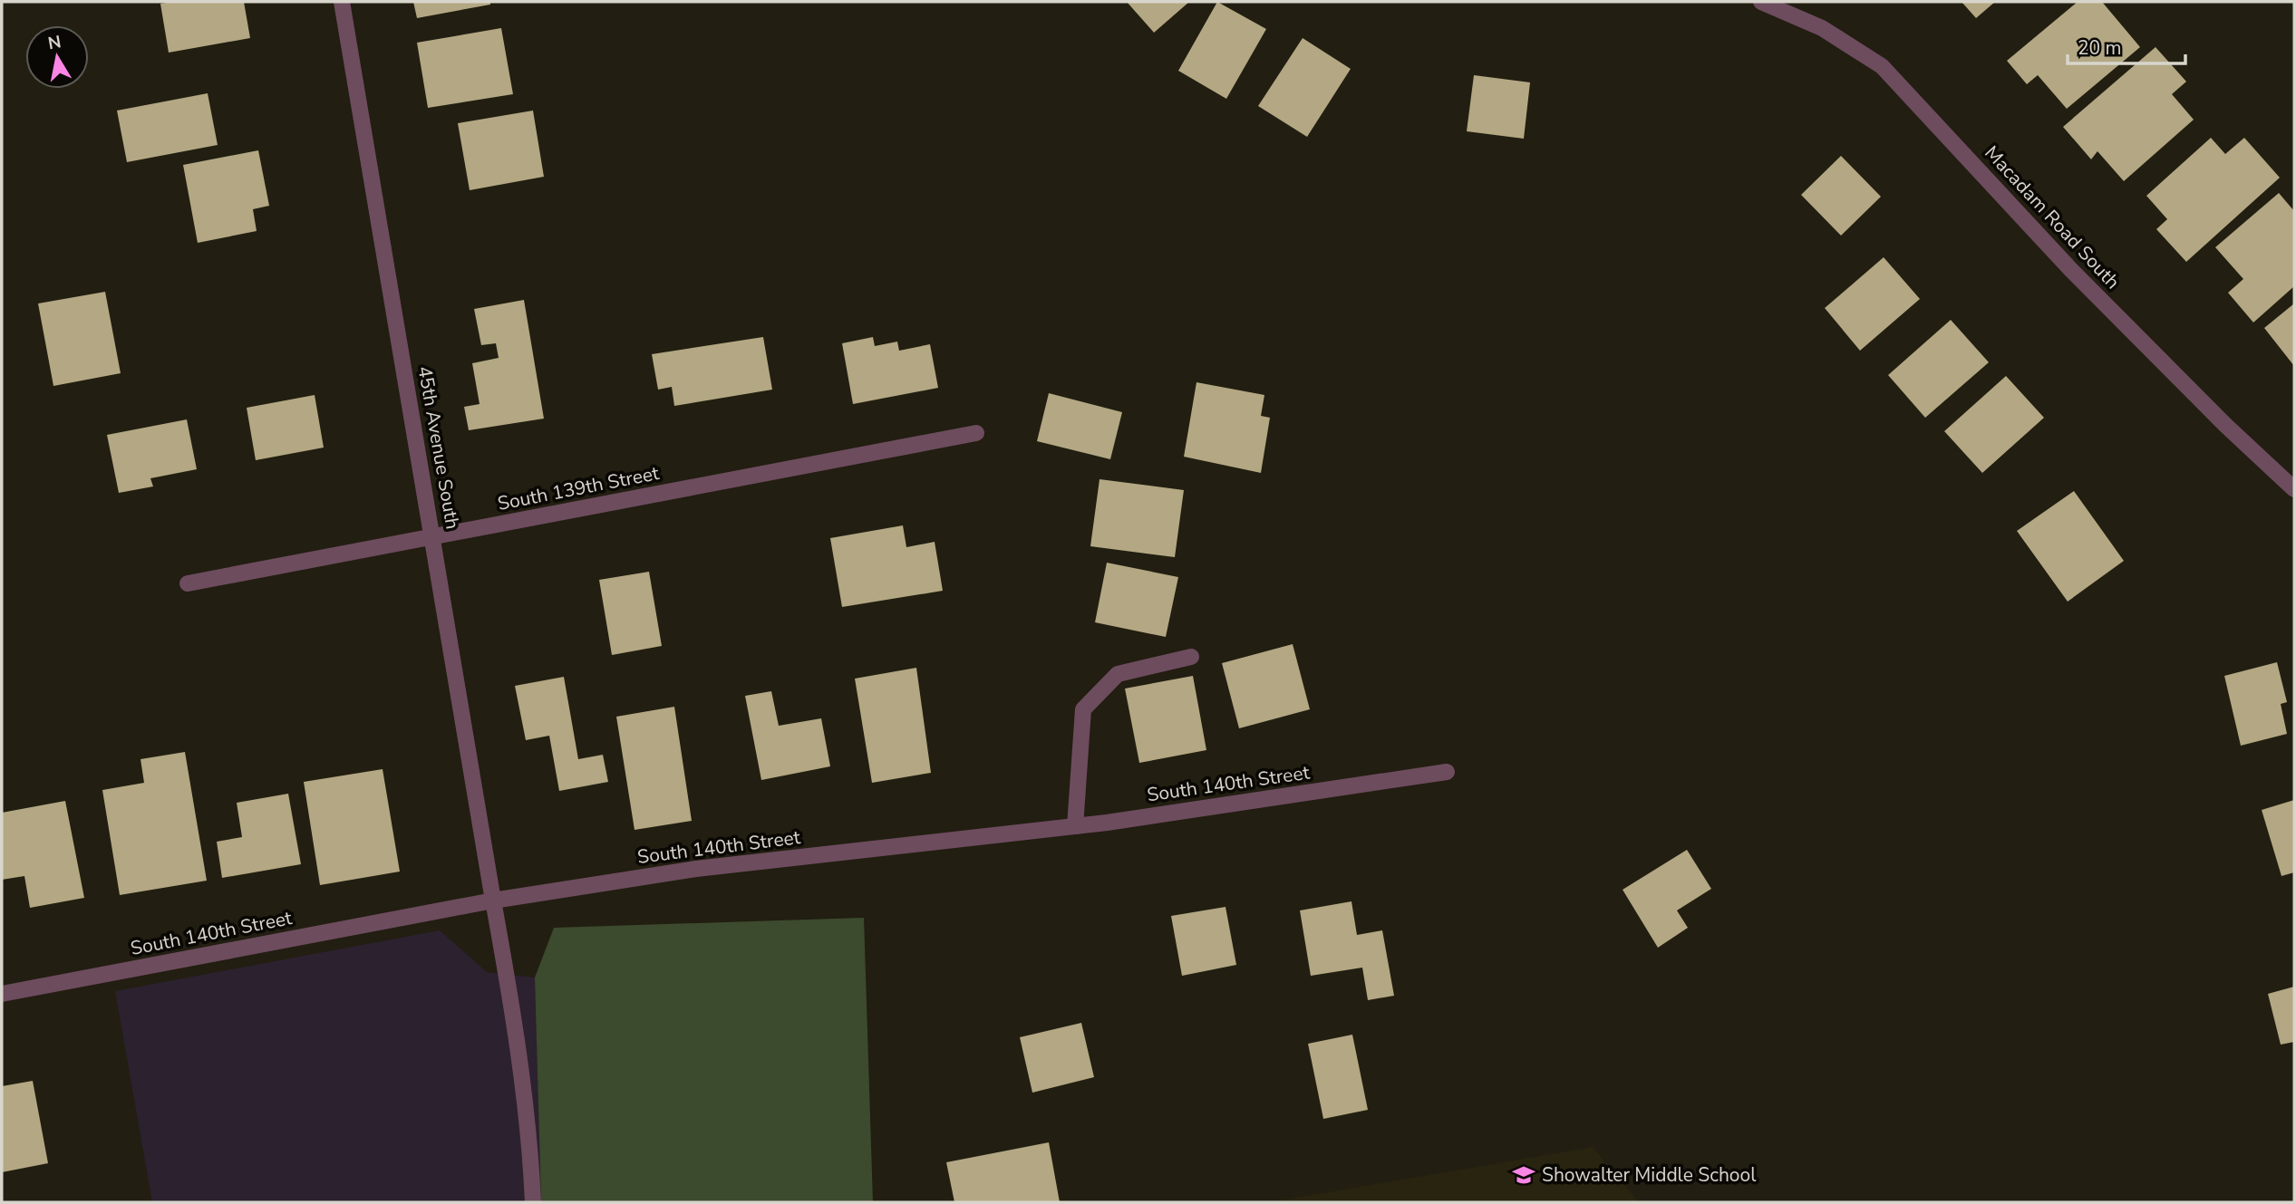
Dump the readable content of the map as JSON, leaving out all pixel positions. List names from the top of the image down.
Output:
{
  "streets": {
    "street": [
      "Macadam Road South",
      "45th Avenue South",
      "South 139th Street",
      "South 140th Street"
    ]
  },
  "crossings": [
    ["45th Avenue South", "South 139th Street"],
    ["45th Avenue South", "South 140th Street"]
  ],
  "places": {
    "school or university": ["Showalter Middle School"]
  },
  "scale_bar": "20 m",
  "north": "top"
}
